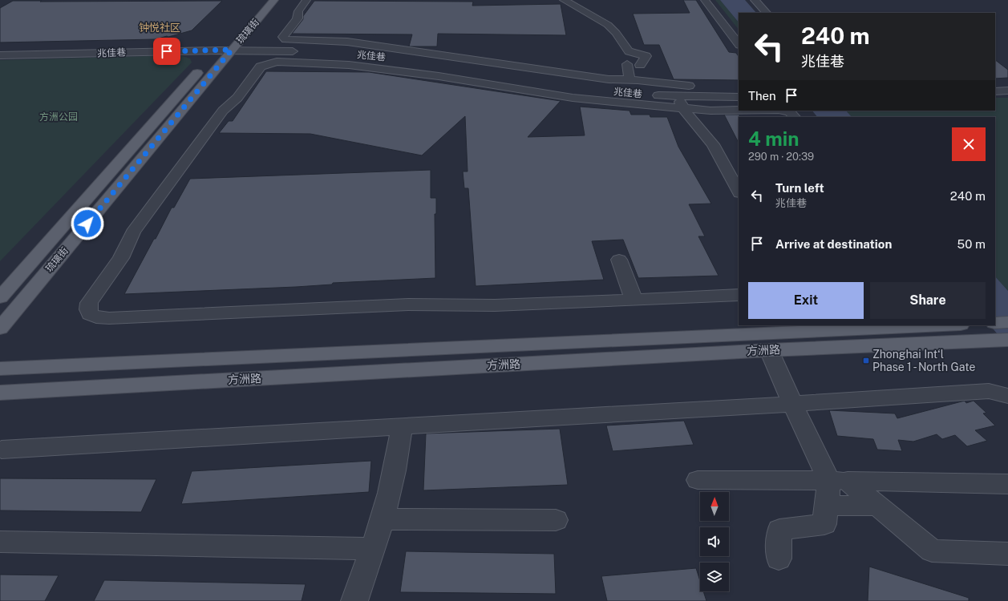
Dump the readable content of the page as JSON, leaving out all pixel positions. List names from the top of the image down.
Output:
{
  "streets": {
    "main road": ["琉璃街", "方洲路"],
    "street": ["兆佳巷"]
  },
  "crossings": [
    ["琉璃街", "兆佳巷"]
  ],
  "districts": ["钟悦社区"],
  "parks": ["方洲公园"],
  "places": {
    "transit": ["Zhonghai Int‘l Phase 1 - North Gate"]
  },
  "north": "top",
  "page": {
    "turn": ["240 m", "兆佳巷"],
    "then": "Then",
    "heading": ["4 min", "290 m · 20:39"],
    "list": [
      {
        "name": "Turn left",
        "note": "兆佳巷",
        "value": "240 m"
      },
      {
        "name": "Arrive at destination",
        "value": "50 m"
      }
    ],
    "buttons": ["Exit", "Share"]
  }
}
